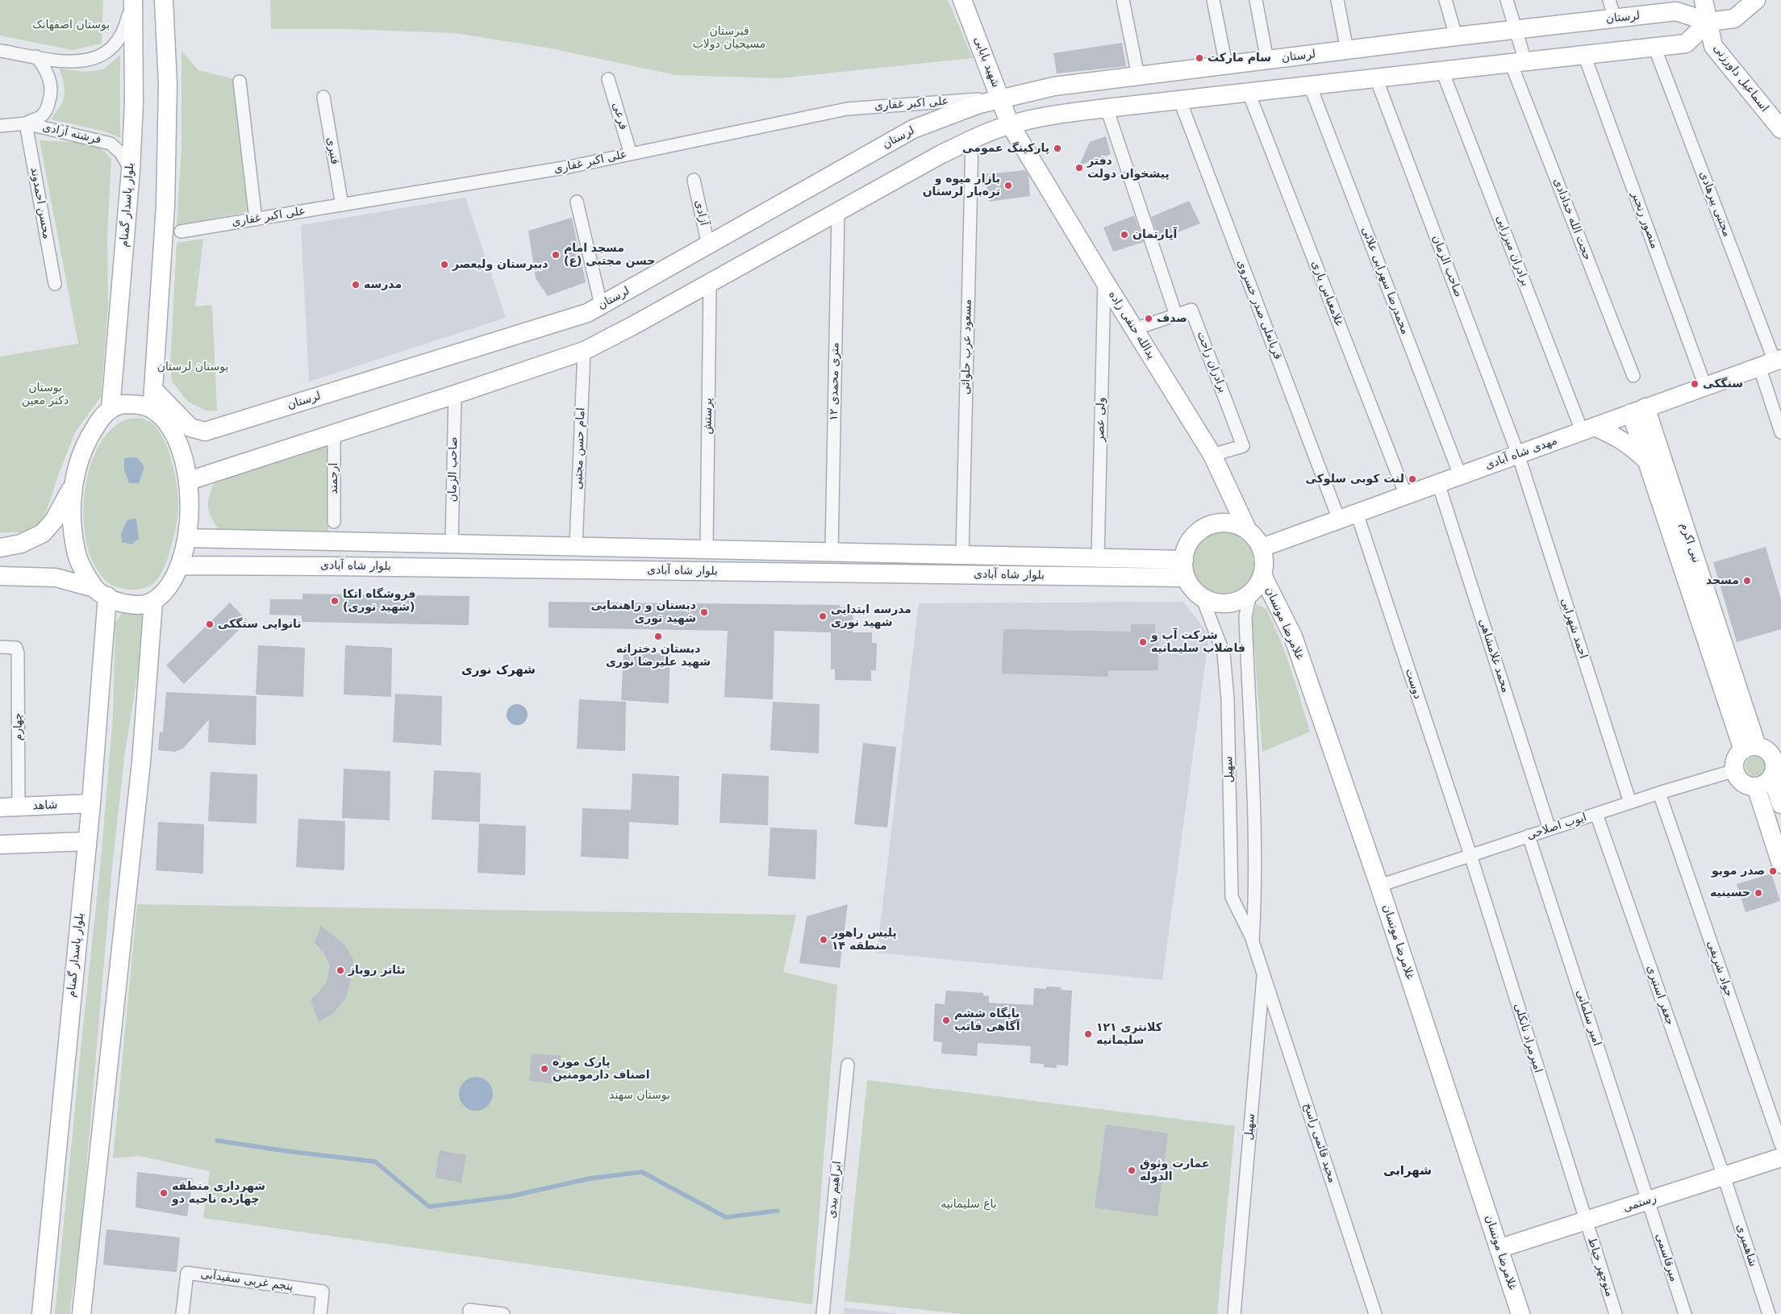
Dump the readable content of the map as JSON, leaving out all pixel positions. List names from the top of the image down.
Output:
{
  "streets": {
    "street": [
      "لرستان",
      "شهید بابایی",
      "اسماعیل داورزنی",
      "علی اکبر غفاری",
      "فرعی",
      "فرشته آزادی",
      "قنبری",
      "محسن احمدوند",
      "مجتبی پیرهادی",
      "بلوار پاسدار گمنام",
      "آزادی",
      "حجت الله خدادادی",
      "منصور رنجبر",
      "برادران میرزایی",
      "صاحب الزمان",
      "محمدرضا سهرابی علائی",
      "غلامعباس یاری",
      "قربانعلی صدر خسروی",
      "یدالله حنفی زاده",
      "مسعود عرب حلوائی",
      "برادران راحت",
      "۱۲ متری محمدی",
      "پرستش",
      "ولی عصر",
      "امام حسن مجتبی",
      "مهدی شاه آبادی",
      "ارجمند",
      "نبی اکرم",
      "بلوار شاه آبادی",
      "غلامرضا مونسان",
      "احمد شهرابی",
      "محمد غلامشاهی",
      "دوست",
      "چهارم",
      "سهیل",
      "شاهد",
      "ایوب اصلاحی",
      "جواد شریفی",
      "جعفر استیری",
      "امیر سلمانی",
      "امیرمراد نانکلی",
      "مجید قائمی راسخ",
      "ابراهیم بیدی",
      "رستمی",
      "شاهمیری",
      "میرقاسمی",
      "منوچهر خیاط",
      "پنجم غربی سفیدآبی"
    ]
  },
  "crossings": [
    ["لرستان", "شهید بابایی"],
    ["لرستان", "اسماعیل داورزنی"],
    ["لرستان", "علی اکبر غفاری"],
    ["لرستان", "آزادی"],
    ["لرستان", "حجت الله خدادادی"],
    ["شهید بابایی", "علی اکبر غفاری"],
    ["شهید بابایی", "یدالله حنفی زاده"],
    ["علی اکبر غفاری", "فرعی"],
    ["علی اکبر غفاری", "قنبری"],
    ["فرشته آزادی", "محسن احمدوند"],
    ["فرشته آزادی", "بلوار پاسدار گمنام"],
    ["مجتبی پیرهادی", "مهدی شاه آبادی"],
    ["بلوار پاسدار گمنام", "شاهد"],
    ["منصور رنجبر", "مهدی شاه آبادی"],
    ["برادران میرزایی", "مهدی شاه آبادی"],
    ["صاحب الزمان", "مهدی شاه آبادی"],
    ["صاحب الزمان", "بلوار شاه آبادی"],
    ["صاحب الزمان", "احمد شهرابی"],
    ["محمدرضا سهرابی علائی", "مهدی شاه آبادی"],
    ["غلامعباس یاری", "مهدی شاه آبادی"],
    ["قربانعلی صدر خسروی", "مهدی شاه آبادی"],
    ["یدالله حنفی زاده", "برادران راحت"],
    ["یدالله حنفی زاده", "ولی عصر"],
    ["یدالله حنفی زاده", "مهدی شاه آبادی"],
    ["یدالله حنفی زاده", "بلوار شاه آبادی"],
    ["یدالله حنفی زاده", "غلامرضا مونسان"],
    ["یدالله حنفی زاده", "سهیل"],
    ["مسعود عرب حلوائی", "بلوار شاه آبادی"],
    ["۱۲ متری محمدی", "بلوار شاه آبادی"],
    ["پرستش", "بلوار شاه آبادی"],
    ["ولی عصر", "بلوار شاه آبادی"],
    ["امام حسن مجتبی", "بلوار شاه آبادی"],
    ["مهدی شاه آبادی", "نبی اکرم"],
    ["مهدی شاه آبادی", "بلوار شاه آبادی"],
    ["مهدی شاه آبادی", "غلامرضا مونسان"],
    ["مهدی شاه آبادی", "احمد شهرابی"],
    ["مهدی شاه آبادی", "محمد غلامشاهی"],
    ["مهدی شاه آبادی", "دوست"],
    ["مهدی شاه آبادی", "سهیل"],
    ["نبی اکرم", "ایوب اصلاحی"],
    ["بلوار شاه آبادی", "غلامرضا مونسان"],
    ["بلوار شاه آبادی", "سهیل"],
    ["غلامرضا مونسان", "سهیل"],
    ["غلامرضا مونسان", "ایوب اصلاحی"],
    ["غلامرضا مونسان", "رستمی"],
    ["احمد شهرابی", "ایوب اصلاحی"],
    ["محمد غلامشاهی", "ایوب اصلاحی"],
    ["دوست", "ایوب اصلاحی"],
    ["دوست", "امیرمراد نانکلی"],
    ["چهارم", "شاهد"],
    ["سهیل", "مجید قائمی راسخ"],
    ["ایوب اصلاحی", "جواد شریفی"],
    ["ایوب اصلاحی", "جعفر استیری"],
    ["ایوب اصلاحی", "امیر سلمانی"],
    ["ایوب اصلاحی", "امیرمراد نانکلی"],
    ["جعفر استیری", "رستمی"],
    ["جعفر استیری", "شاهمیری"],
    ["امیر سلمانی", "رستمی"],
    ["امیر سلمانی", "میرقاسمی"],
    ["امیرمراد نانکلی", "رستمی"],
    ["امیرمراد نانکلی", "منوچهر خیاط"],
    ["رستمی", "شاهمیری"],
    ["رستمی", "میرقاسمی"],
    ["رستمی", "منوچهر خیاط"]
  ],
  "districts": ["شهرک نوری", "شهرابی"],
  "parks": [
    "بوستان اصفهانک",
    "قبرستان مسیحیان دولاب",
    "بوستان لرستان",
    "بوستان دکتر معین",
    "بوستان سهند",
    "باغ سلیمانیه"
  ],
  "places": [
    "سام مارکت",
    "پارکینگ عمومی",
    "دفتر پیشخوان دولت",
    "بازار میوه و تره‌بار لرستان",
    "آپارتمان",
    "مسجد امام حسن مجتبی (ع)",
    "دبیرستان ولیعصر",
    "مدرسه",
    "صدف",
    "سنگکی",
    "لنت کوبی سلوکی",
    "مسجد",
    "فروشگاه اتکا (شهید نوری)",
    "دبستان و راهنمایی شهید نوری",
    "مدرسه ابتدایی شهید نوری",
    "نانوایی سنگکی",
    "دبستان دخترانه شهید علیرضا نوری",
    "شرکت آب و فاضلاب سلیمانیه",
    "صدر موبو",
    "حسینیه",
    "پلیس راهور منطقه ۱۴",
    "تئاتر روباز",
    "پایگاه ششم آگاهی فاتب",
    "كلانتری ١٢١ سلیمانیه",
    "پارک موزه اصناف دارمومنین",
    "عمارت وثوق الدوله",
    "شهرداری منطقه چهارده ناحیه دو"
  ]
}
